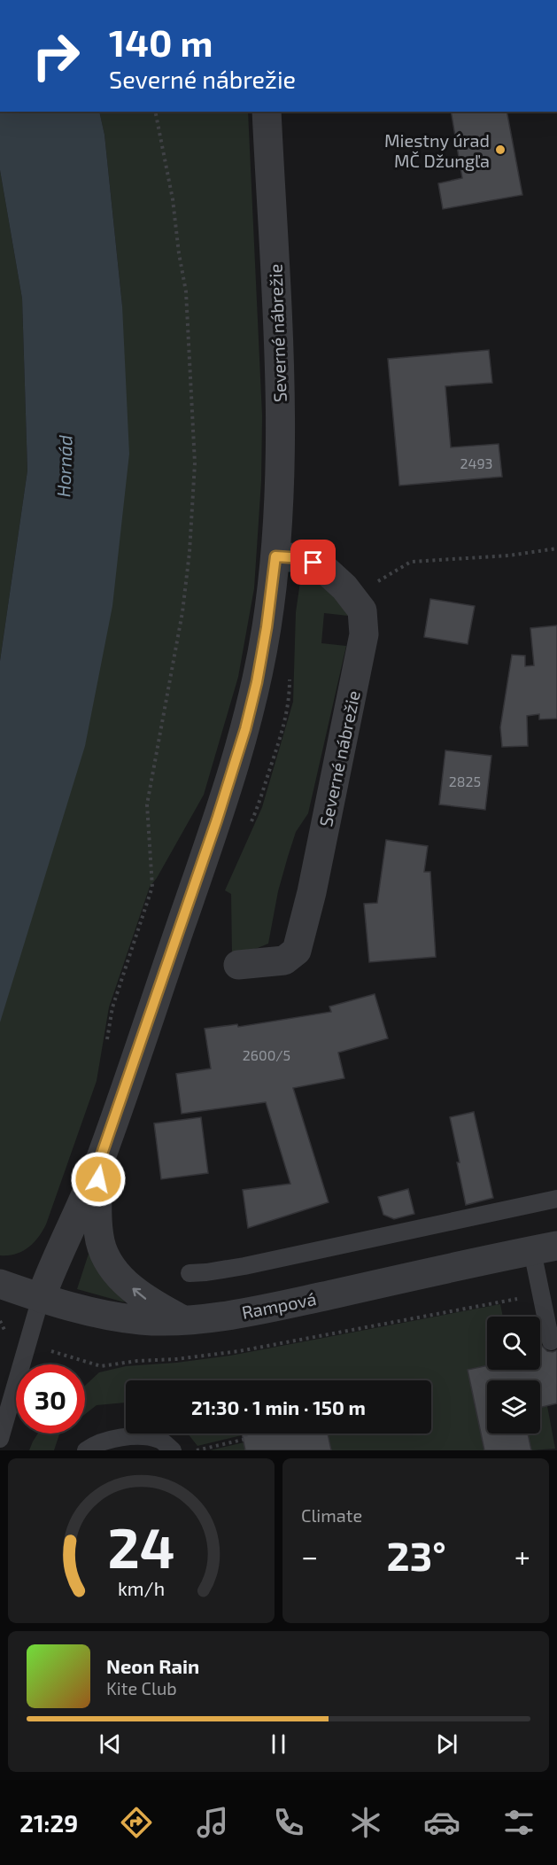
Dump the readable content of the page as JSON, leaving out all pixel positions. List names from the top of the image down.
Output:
{
  "streets": {
    "street": ["Severné nábrežie", "Rampová"]
  },
  "crossings": [
    ["Severné nábrežie", "Rampová"]
  ],
  "water": ["Hornád"],
  "places": ["Miestny úrad MČ Džungľa"],
  "house_numbers": ["2493", "2825", "2600/5"],
  "page": {
    "turn": ["140 m", "Severné nábrežie"],
    "limit": "30",
    "trip": "21:30 · 1 min · 150 m",
    "tile": "Climate",
    "heat": ["−", "23°", "+"],
    "song": ["Neon Rain", "Kite Club"],
    "tabs": "21:29",
    "gauge": ["24", "km/h"]
  }
}
